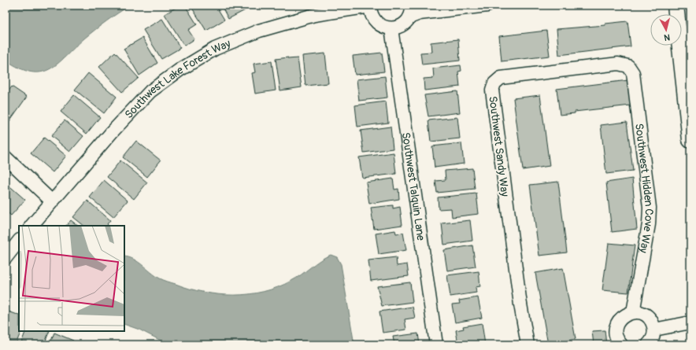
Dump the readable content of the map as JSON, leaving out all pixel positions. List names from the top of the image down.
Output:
{
  "streets": {
    "street": [
      "Southwest Lake Forest Way",
      "Southwest Sandy Way",
      "Southwest Talquin Lane",
      "Southwest Hidden Cove Way"
    ]
  },
  "crossings": [
    ["Southwest Sandy Way", "Southwest Hidden Cove Way"]
  ],
  "north": "bottom"
}
